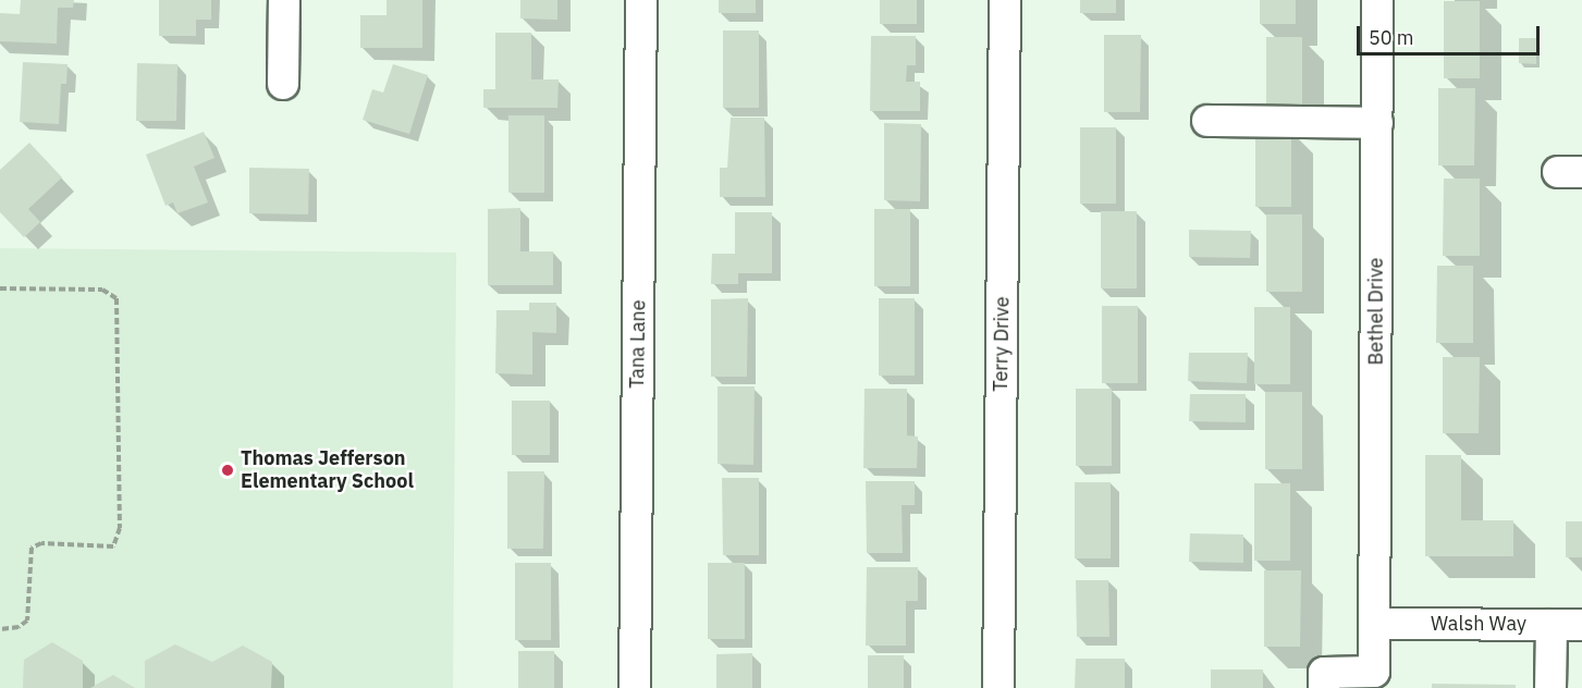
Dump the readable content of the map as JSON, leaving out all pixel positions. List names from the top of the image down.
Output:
{
  "streets": {
    "street": [
      "Bethel Drive",
      "Tana Lane",
      "Terry Drive",
      "Walsh Way"
    ]
  },
  "crossings": [
    ["Bethel Drive", "Walsh Way"]
  ],
  "places": ["Thomas Jefferson Elementary School"],
  "scale_bar": "50 m"
}
